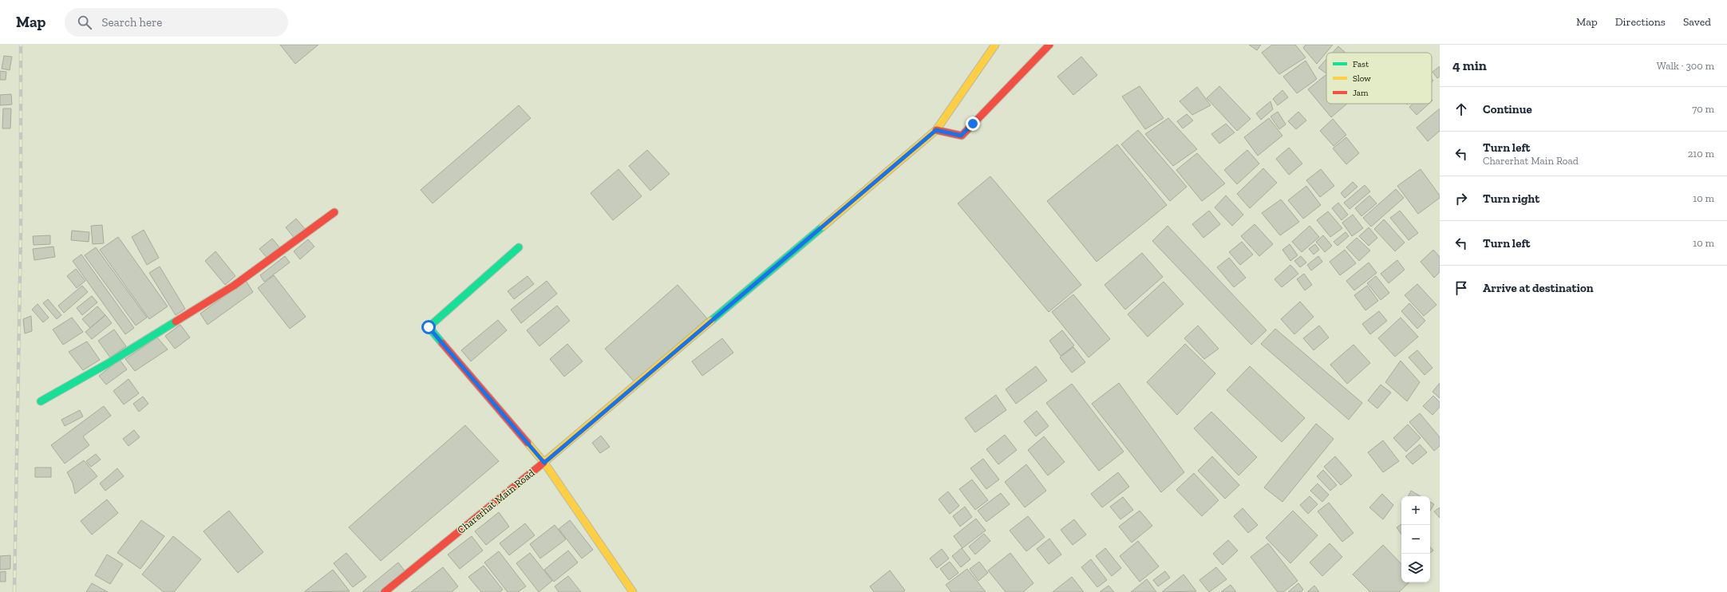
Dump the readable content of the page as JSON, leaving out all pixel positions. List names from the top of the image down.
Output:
{
  "streets": {
    "street": ["Charerhat Main Road"]
  },
  "legend": ["Fast", "Slow", "Jam"],
  "page": {
    "header": "Map",
    "search": "Search here",
    "nav": ["Map", "Directions", "Saved"],
    "heading": ["4 min", "Walk · 300 m"],
    "list": [
      ["Continue", "70 m"],
      ["Turn left", "Charerhat Main Road", "210 m"],
      ["Turn right", "10 m"],
      ["Turn left", "10 m"],
      "Arrive at destination"
    ],
    "map_buttons": ["+", "−"]
  }
}
